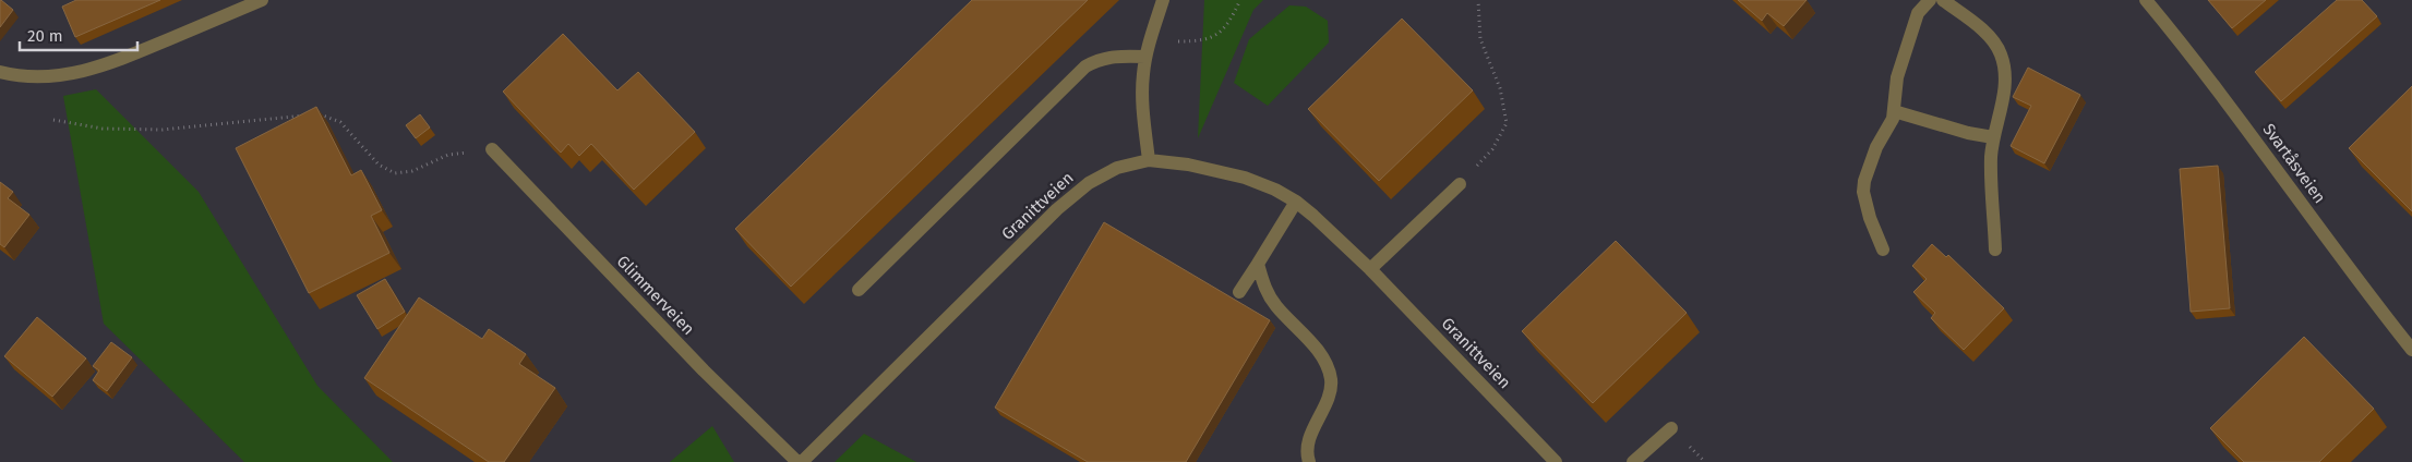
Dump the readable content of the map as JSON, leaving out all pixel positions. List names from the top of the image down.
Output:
{
  "streets": {
    "street": ["Svartåsveien", "Granittveien", "Glimmerveien"]
  },
  "crossings": [
    ["Granittveien", "Glimmerveien"]
  ],
  "scale_bar": "20 m"
}
